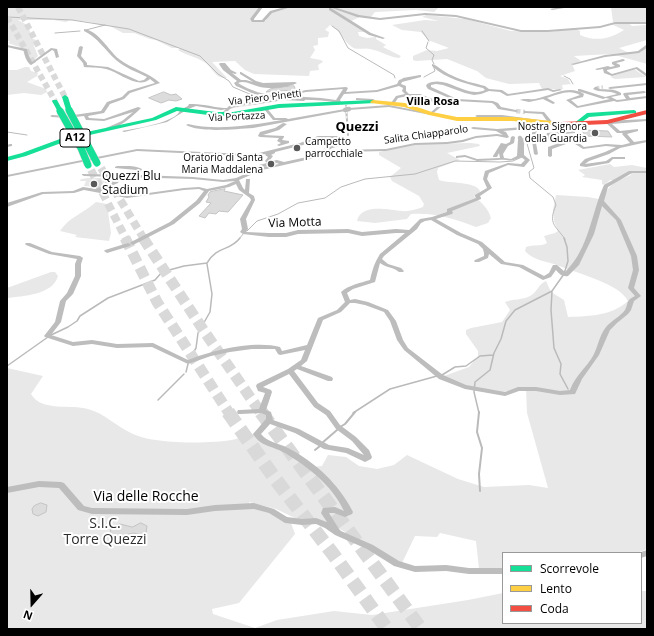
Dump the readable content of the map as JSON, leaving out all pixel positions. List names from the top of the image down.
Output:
{
  "streets": {
    "main road": ["Via Piero Pinetti", "A12"],
    "street": [
      "Via Portazza",
      "Salita Chiapparolo",
      "Via Motta",
      "Via delle Rocche"
    ]
  },
  "crossings": [
    ["Via Piero Pinetti", "Via Portazza"],
    ["Via Piero Pinetti", "Salita Chiapparolo"]
  ],
  "districts": ["Villa Rosa", "Quezzi"],
  "parks": ["S.I.C. Torre Quezzi"],
  "places": [
    "Nostra Signora della Guardia",
    "Campetto parrocchiale",
    "Oratorio di Santa Maria Maddalena",
    "Quezzi Blu Stadium"
  ],
  "legend": ["Scorrevole", "Lento", "Coda"],
  "north": "bottom"
}
